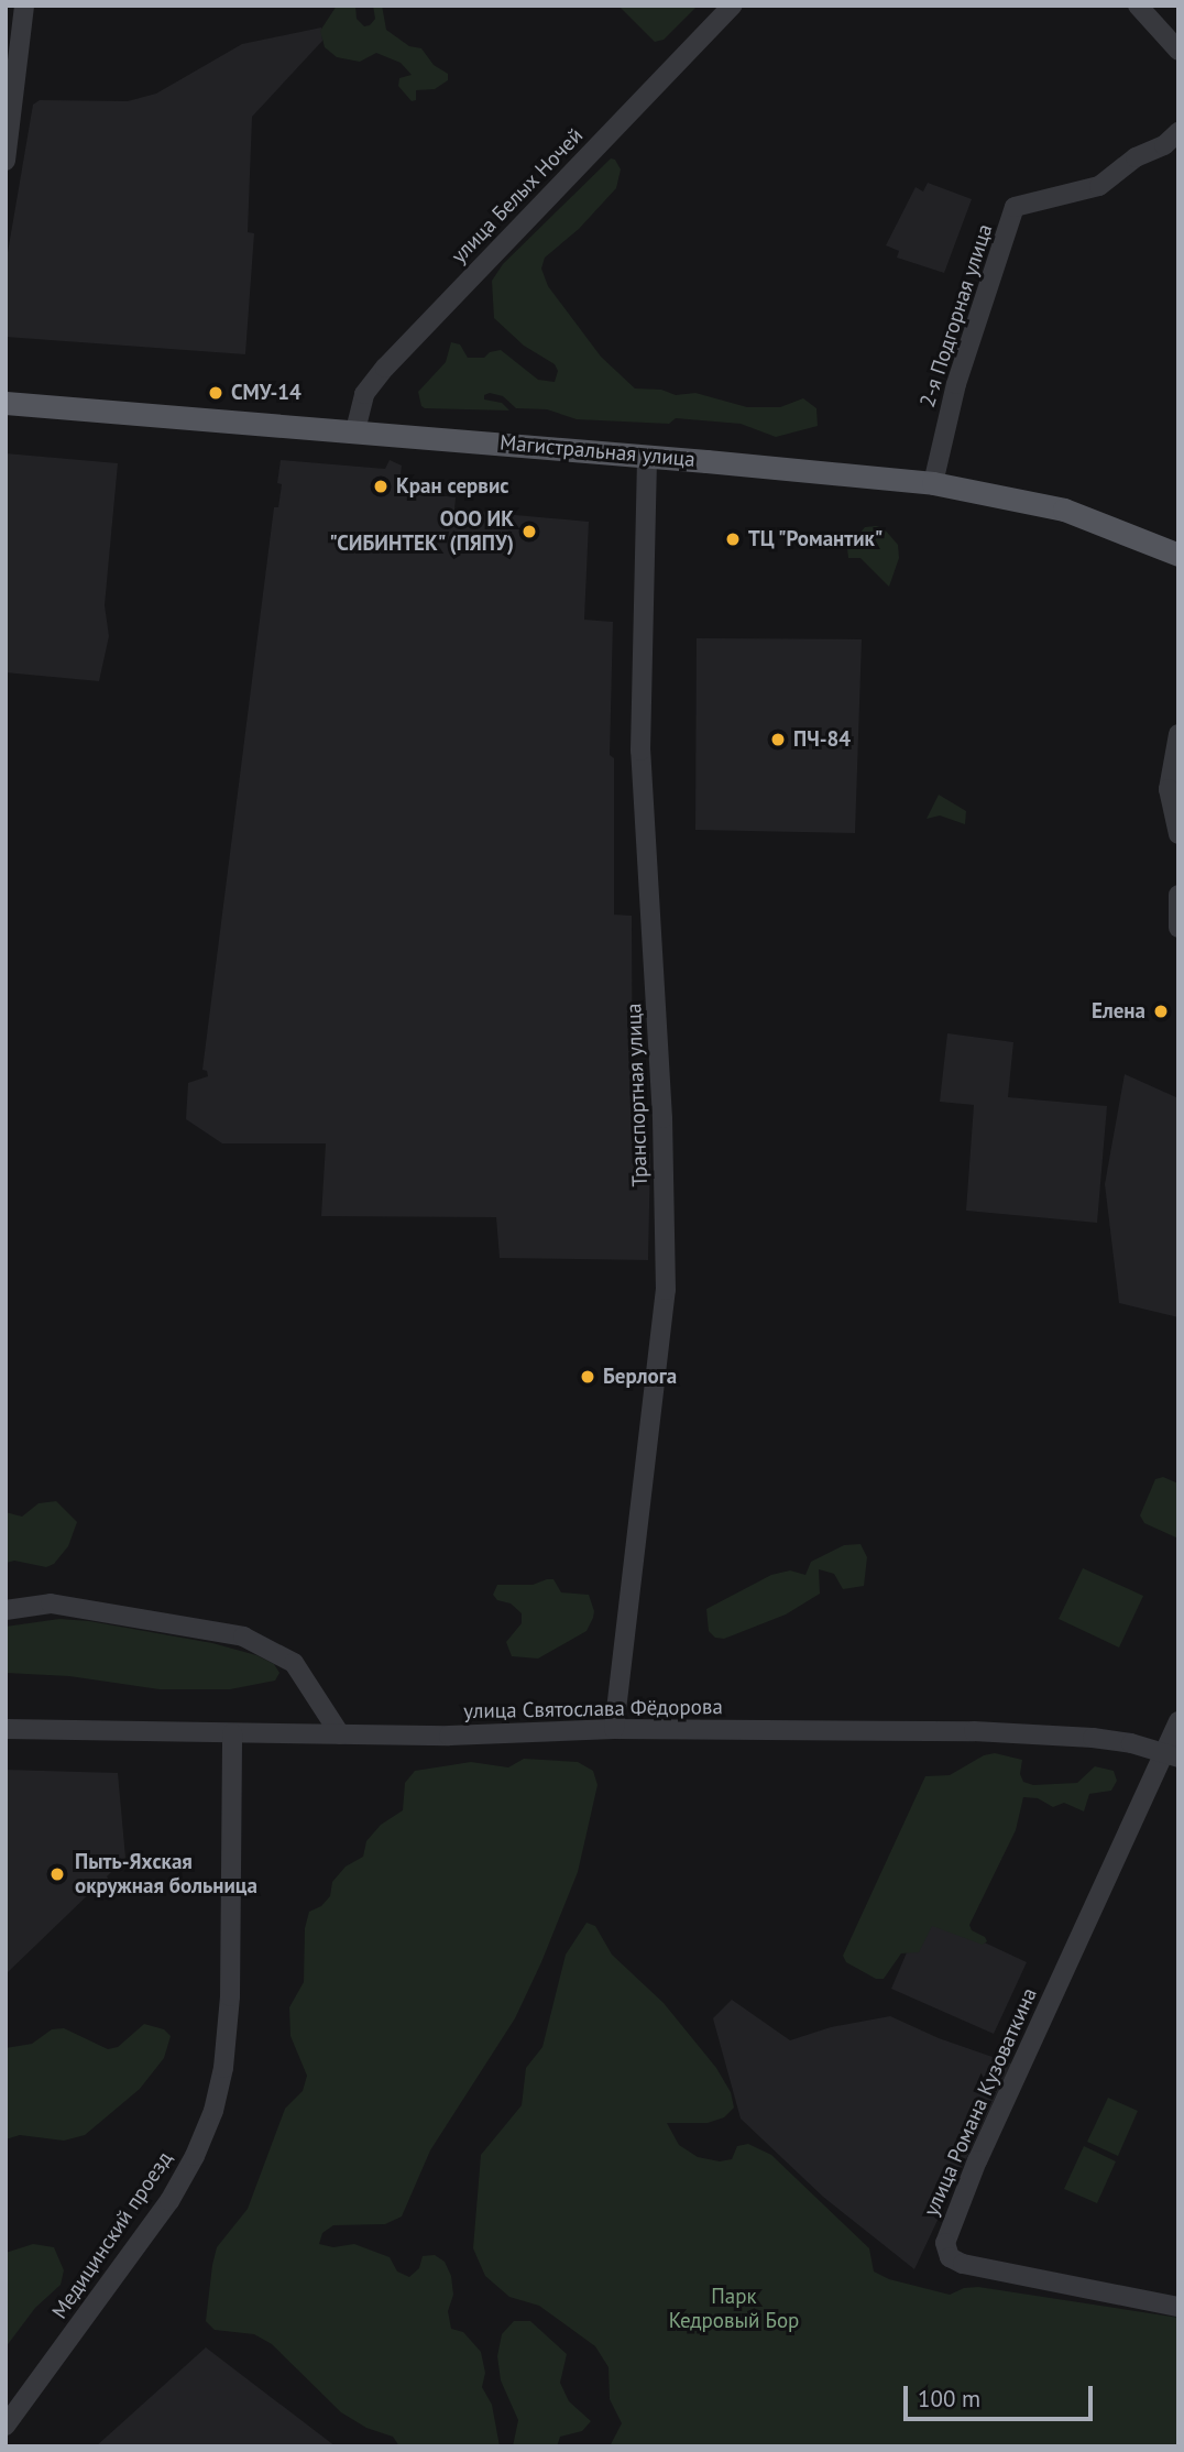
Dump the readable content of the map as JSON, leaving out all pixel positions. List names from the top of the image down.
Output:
{
  "streets": {
    "main road": ["Магистральная улица"],
    "street": [
      "улица Белых Ночей",
      "2-я Подгорная улица",
      "Транспортная улица",
      "улица Святослава Фёдорова",
      "улица Романа Кузоваткина",
      "Медицинский проезд"
    ]
  },
  "crossings": [
    ["улица Белых Ночей", "Магистральная улица"],
    ["2-я Подгорная улица", "Магистральная улица"],
    ["Магистральная улица", "Транспортная улица"],
    ["Транспортная улица", "улица Святослава Фёдорова"],
    ["улица Святослава Фёдорова", "улица Романа Кузоваткина"],
    ["улица Святослава Фёдорова", "Медицинский проезд"]
  ],
  "parks": ["Парк Кедровый Бор"],
  "places": [
    "СМУ-14",
    "Кран сервис",
    "ООО ИК \"СИБИНТЕК\" (ПЯПУ)",
    "ТЦ \"Романтик\"",
    "ПЧ-84",
    "Елена",
    "Берлога",
    "Пыть-Яхская окружная больница"
  ],
  "scale_bar": "100 m"
}
